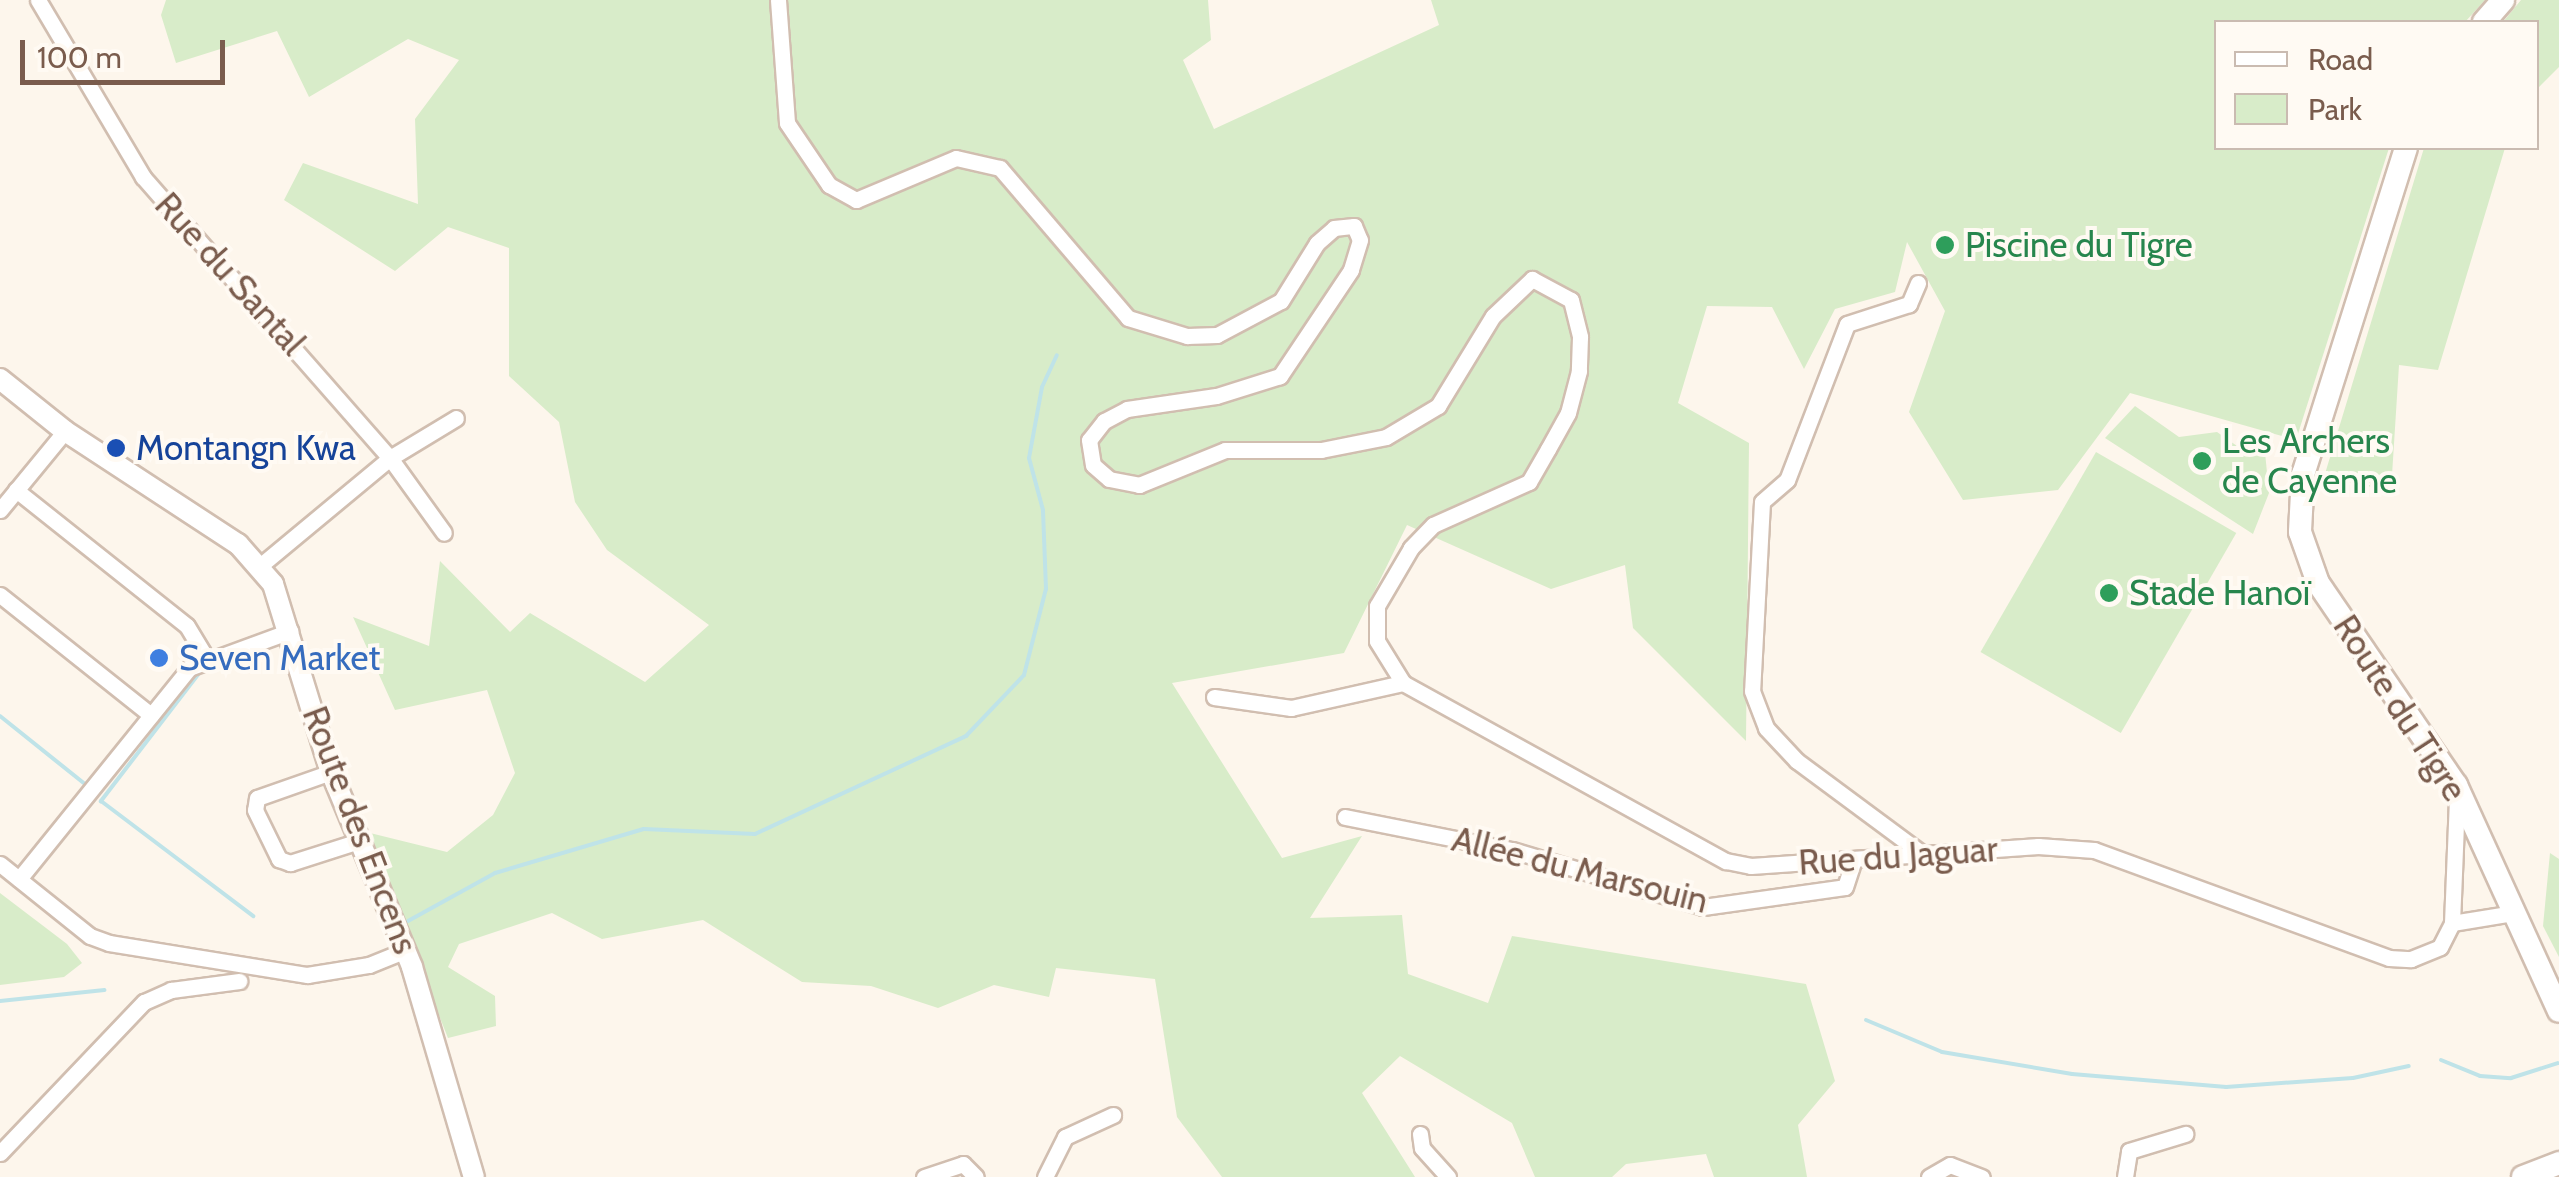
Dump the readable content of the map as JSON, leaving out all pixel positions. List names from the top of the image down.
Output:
{
  "streets": {
    "main road": ["Route du Tigre"],
    "street": [
      "Rue du Santal",
      "Route des Encens",
      "Rue du Jaguar",
      "Allée du Marsouin"
    ]
  },
  "crossings": [
    ["Rue du Jaguar", "Allée du Marsouin"]
  ],
  "places": [
    "Piscine du Tigre",
    "Montangn Kwa",
    "Les Archers de Cayenne",
    "Stade Hanoï",
    "Seven Market"
  ],
  "legend": ["Road", "Park"],
  "scale_bar": "100 m"
}
